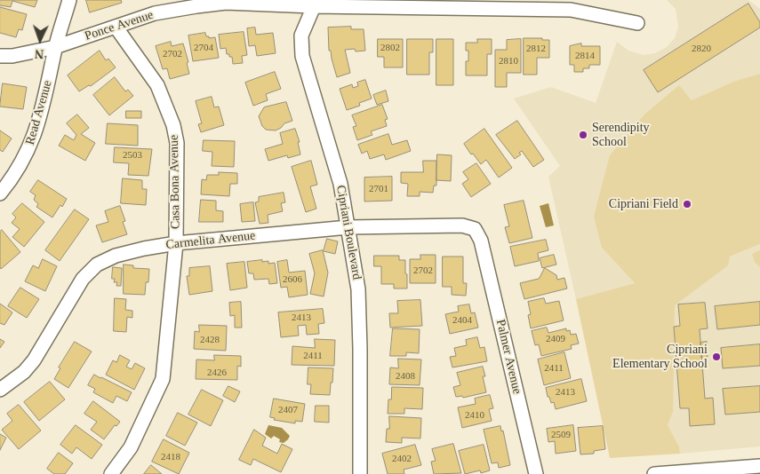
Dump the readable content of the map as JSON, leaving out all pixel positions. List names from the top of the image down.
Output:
{
  "streets": {
    "street": [
      "Ponce Avenue",
      "Read Avenue",
      "Casa Bona Avenue",
      "Cipriani Boulevard",
      "Carmelita Avenue",
      "Palmer Avenue"
    ]
  },
  "crossings": [
    ["Ponce Avenue", "Read Avenue"],
    ["Ponce Avenue", "Casa Bona Avenue"],
    ["Ponce Avenue", "Cipriani Boulevard"],
    ["Casa Bona Avenue", "Carmelita Avenue"],
    ["Cipriani Boulevard", "Carmelita Avenue"],
    ["Carmelita Avenue", "Palmer Avenue"]
  ],
  "places": ["Serendipity School", "Cipriani Field", "Cipriani Elementary School"],
  "house_numbers": [
    "2704",
    "2802",
    "2812",
    "2820",
    "2702",
    "2814",
    "2810",
    "2503",
    "2701",
    "2702",
    "2606",
    "2413",
    "2404",
    "2409",
    "2428",
    "2411",
    "2411",
    "2426",
    "2408",
    "2413",
    "2407",
    "2410",
    "2509",
    "2418",
    "2402"
  ],
  "north": "bottom"
}
